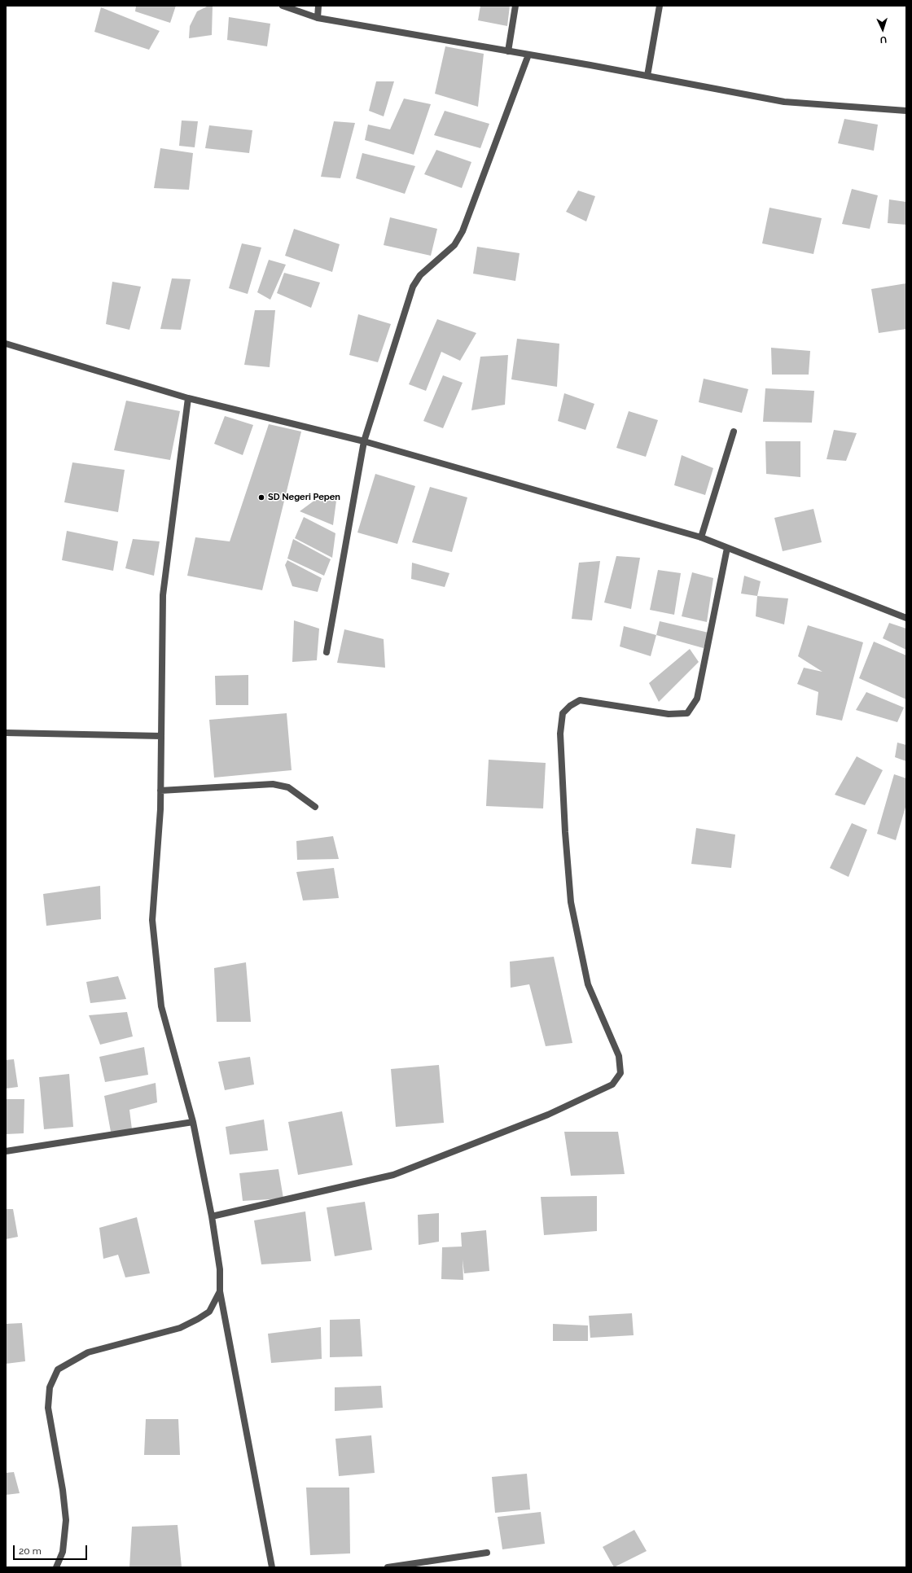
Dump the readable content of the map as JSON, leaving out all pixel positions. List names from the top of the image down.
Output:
{
  "places": ["SD Negeri Pepen"],
  "scale_bar": "20 m",
  "north": "bottom"
}
